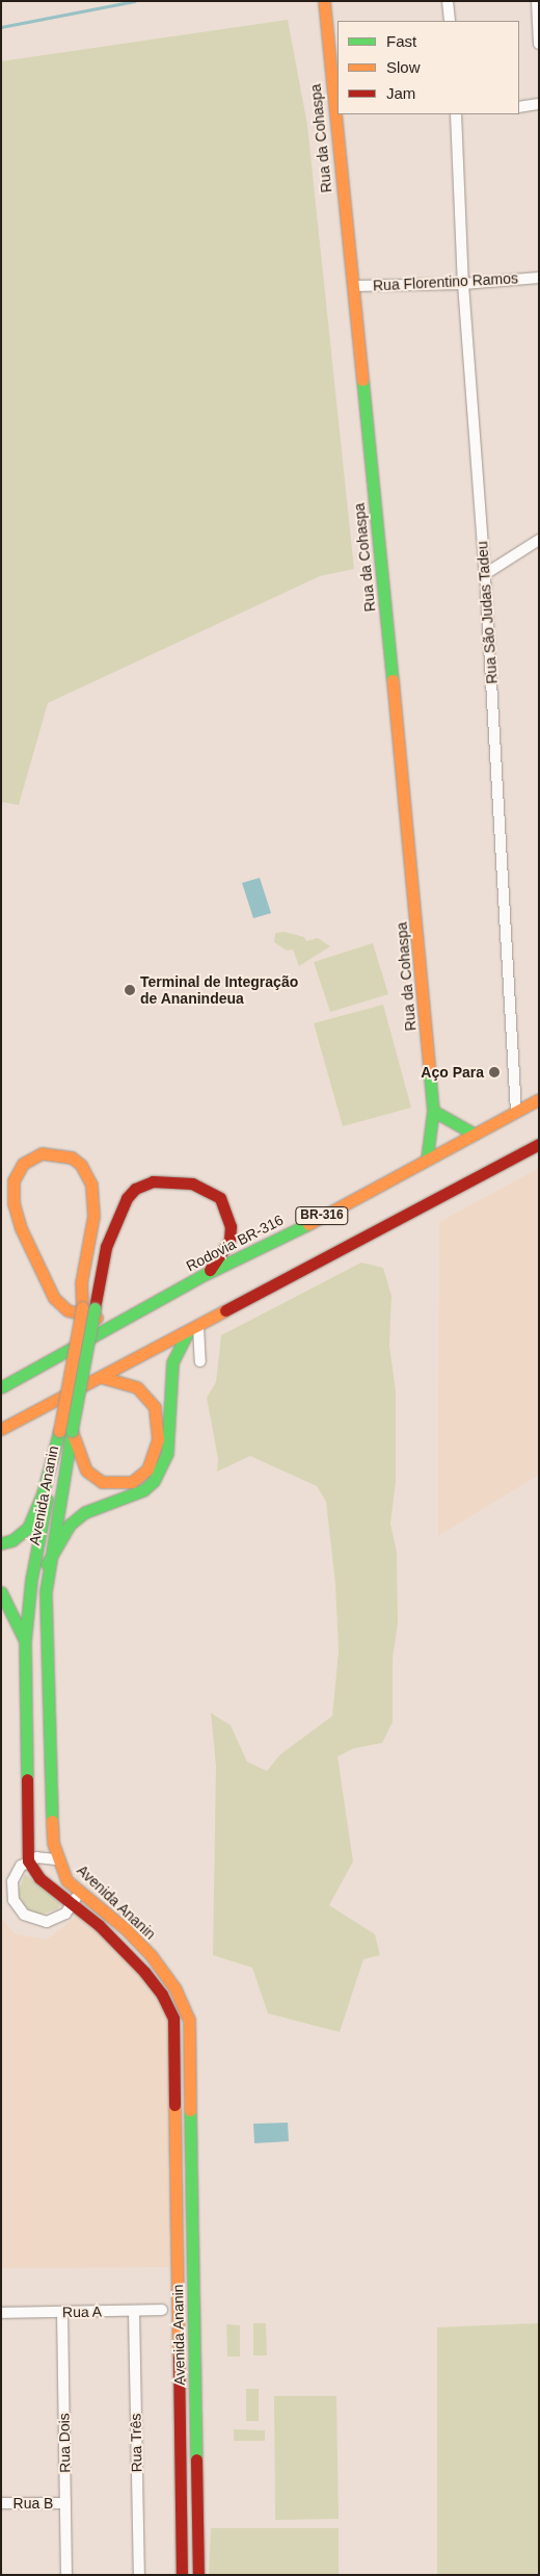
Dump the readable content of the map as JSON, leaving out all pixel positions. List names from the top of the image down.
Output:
{
  "streets": {
    "main road": [
      "Rua da Cohaspa",
      "BR-316",
      "Rodovia BR-316",
      "Avenida Ananin"
    ],
    "street": [
      "Rua Florentino Ramos",
      "Rua São Judas Tadeu",
      "Rua A",
      "Rua Dois",
      "Rua Três",
      "Rua B"
    ]
  },
  "crossings": [
    ["Rua da Cohaspa", "Rua Florentino Ramos"],
    ["Rua da Cohaspa", "Rodovia BR-316"],
    ["Rua Florentino Ramos", "Rua São Judas Tadeu"],
    ["Rua São Judas Tadeu", "Rodovia BR-316"],
    ["Rodovia BR-316", "Avenida Ananin"],
    ["Rua A", "Rua Dois"],
    ["Rua A", "Rua Três"],
    ["Rua Dois", "Rua B"]
  ],
  "places": ["Terminal de Integração de Ananindeua", "Aço Para"],
  "legend": ["Fast", "Slow", "Jam"]
}
